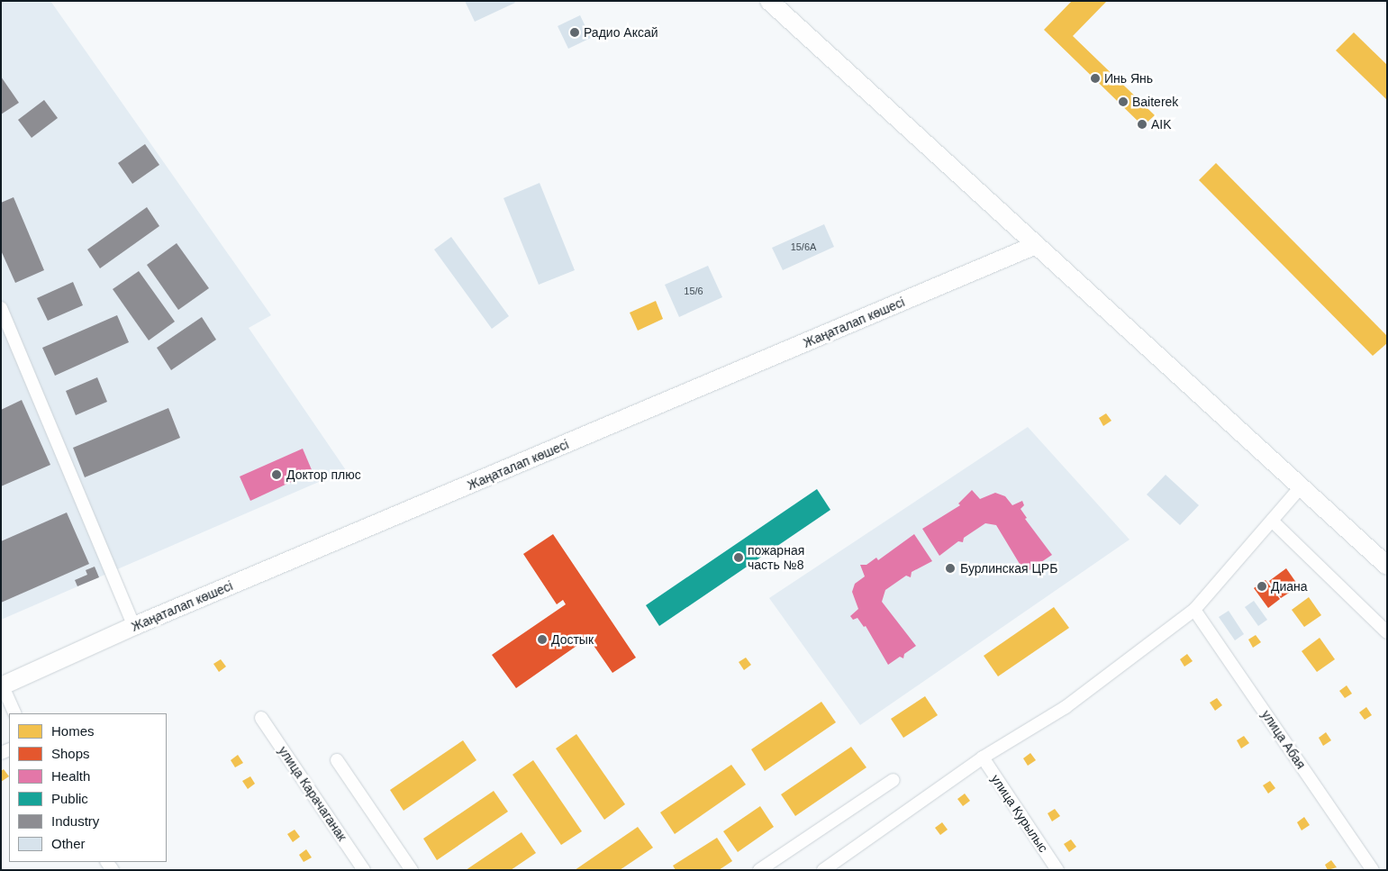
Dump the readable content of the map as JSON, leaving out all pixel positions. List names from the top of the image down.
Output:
{
  "streets": {
    "main road": ["Жаңаталап көшесі"],
    "street": ["улица Абая", "улица Карачаганак", "улица Курылыс"]
  },
  "places": [
    "Радио Аксай",
    "Инь Янь",
    "Baiterek",
    "AIK",
    "Доктор плюс",
    "пожарная часть №8",
    "Бурлинская ЦРБ",
    "Диана",
    "Достык"
  ],
  "house_numbers": ["15/6А", "15/6"],
  "legend": [
    "Homes",
    "Shops",
    "Health",
    "Public",
    "Industry",
    "Other"
  ]
}
